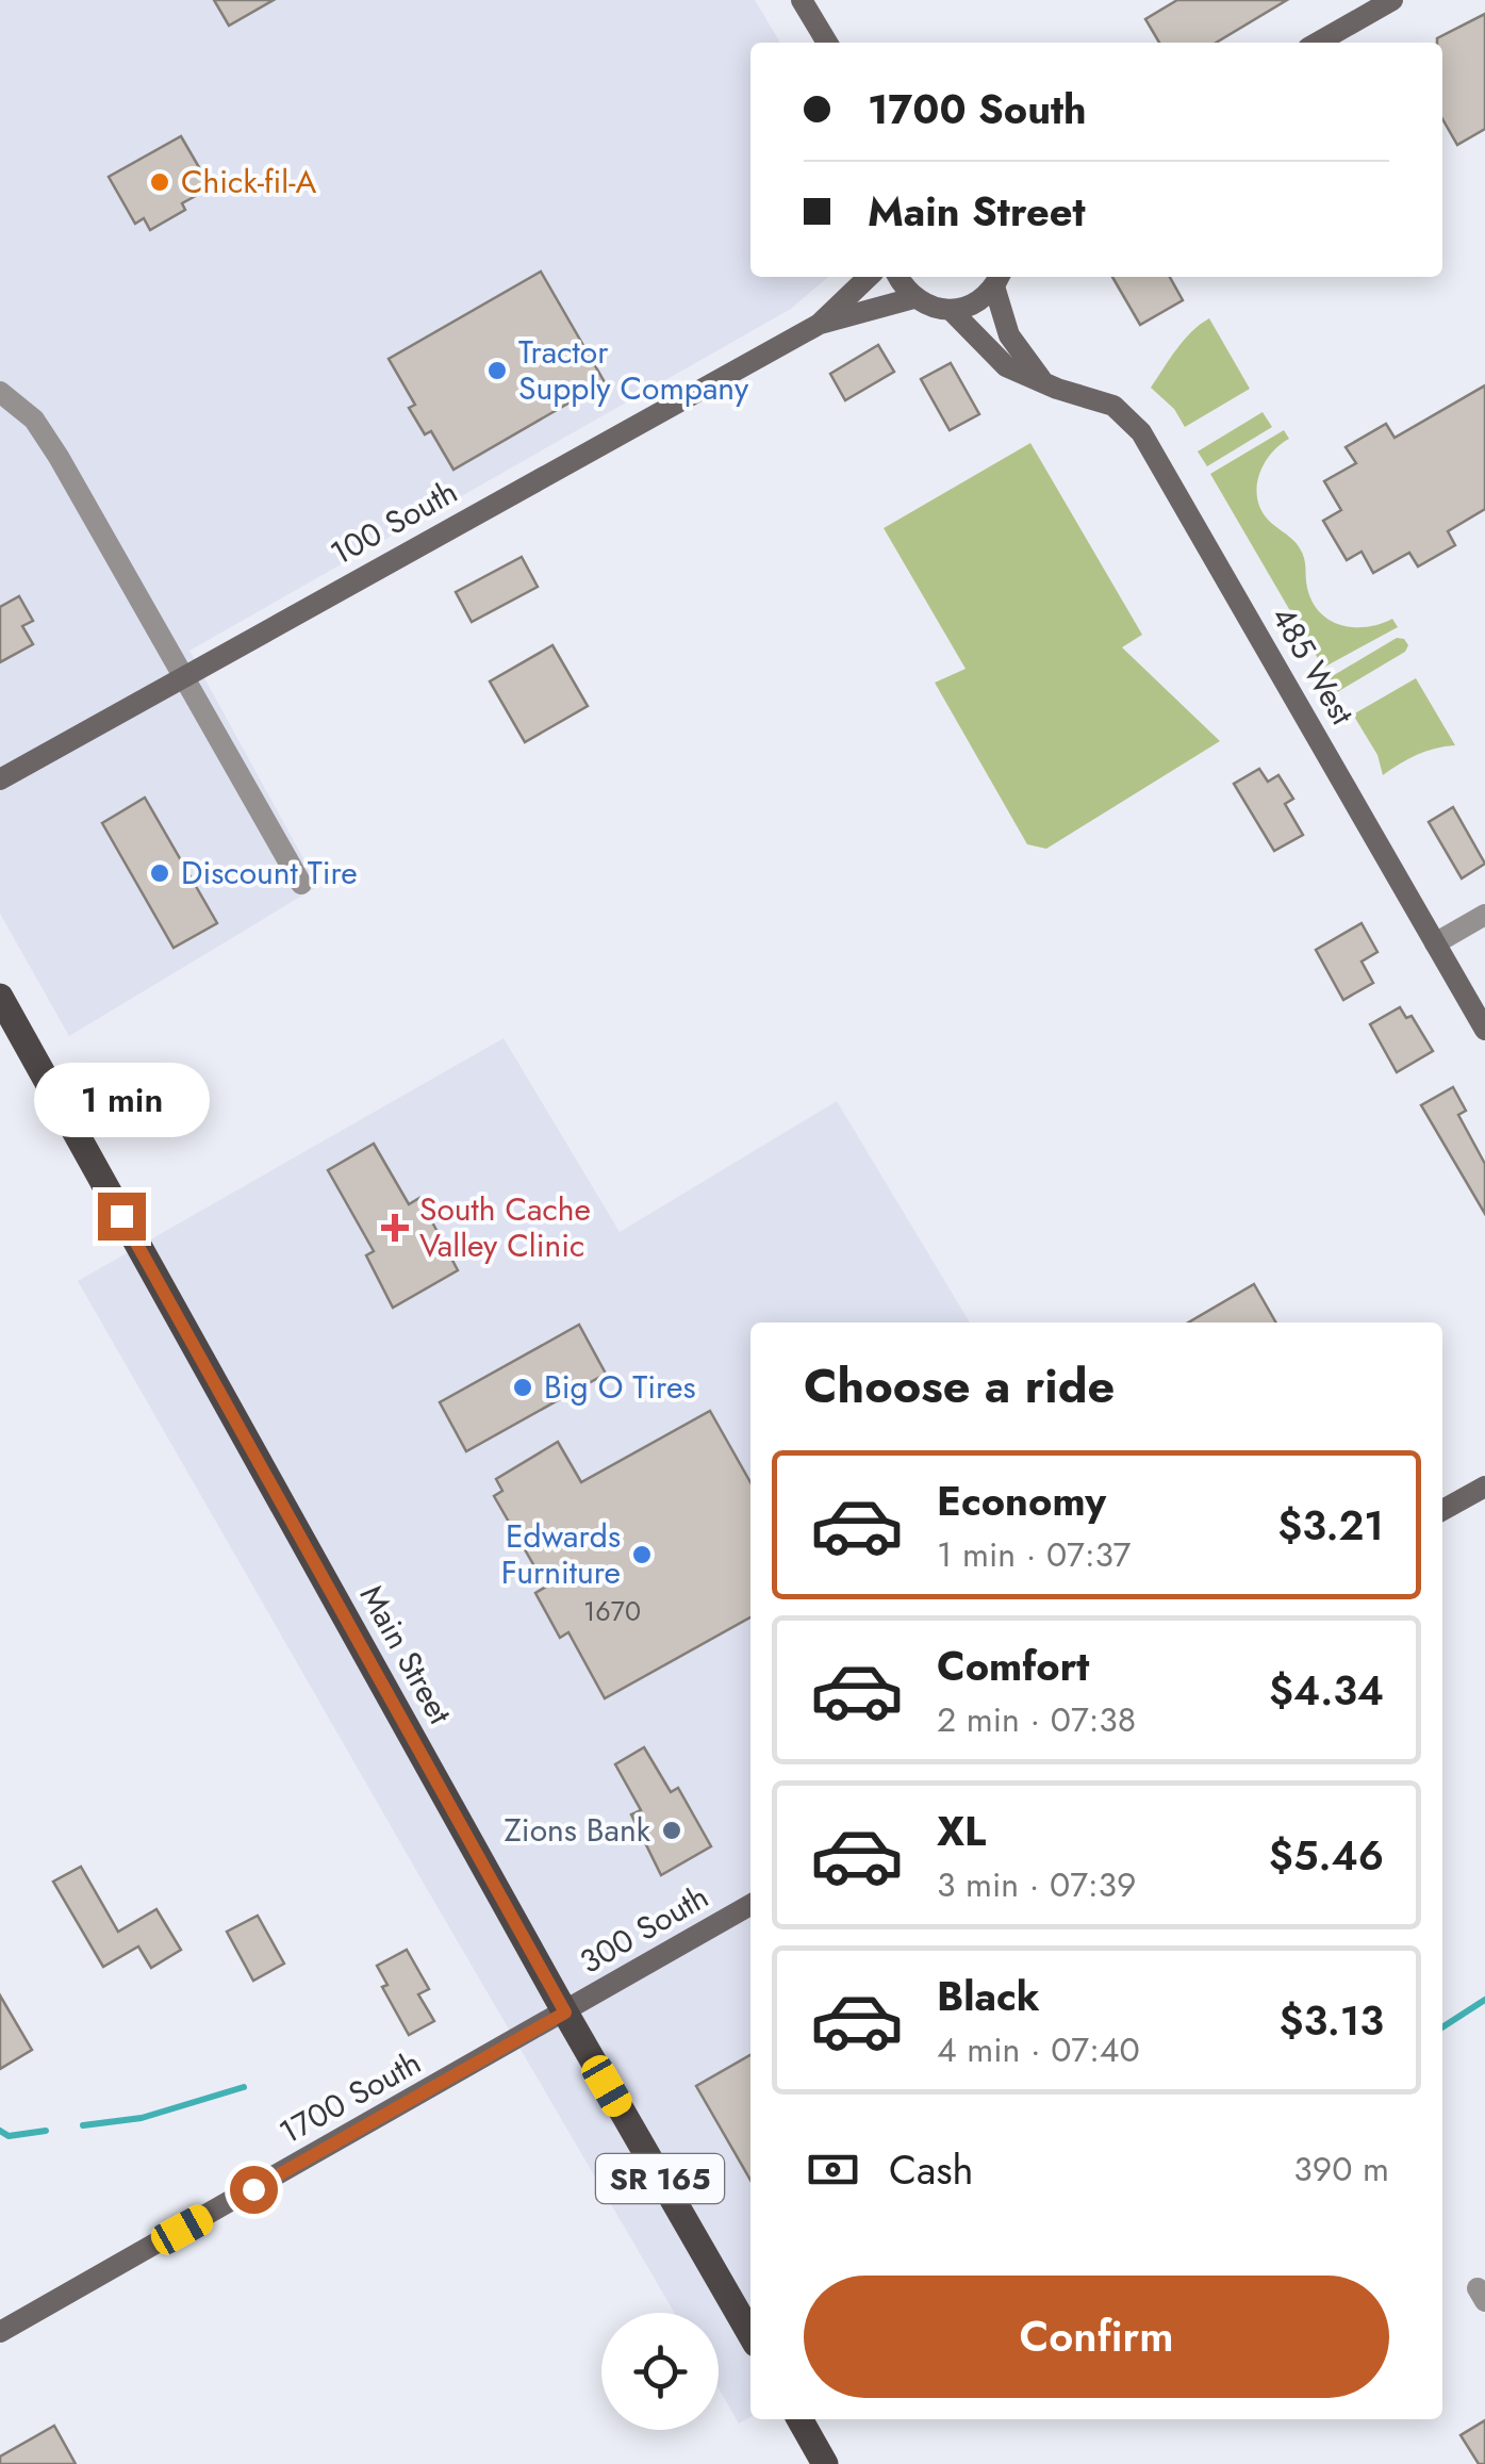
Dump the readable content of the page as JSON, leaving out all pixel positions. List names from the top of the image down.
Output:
{
  "streets": {
    "main road": ["Main Street", "SR 165"],
    "street": [
      "100 South",
      "485 West",
      "300 South",
      "1700 South"
    ]
  },
  "crossings": [
    ["Main Street", "300 South"],
    ["Main Street", "1700 South"],
    ["300 South", "1700 South"]
  ],
  "places": {
    "other": [
      "Chick-fil-A",
      "Tractor Supply Company",
      "Discount Tire",
      "Big O Tires",
      "Edwards Furniture",
      "Zions Bank"
    ],
    "health": ["South Cache Valley Clinic"]
  },
  "house_numbers": ["1670"],
  "page": {
    "banner": ["1700 South", "Main Street"],
    "bubble": "1 min",
    "heading": "Choose a ride",
    "list": [
      {
        "name": "Economy",
        "note": "1 min · 07:37",
        "value": "$3.21"
      },
      {
        "name": "Comfort",
        "note": "2 min · 07:38",
        "value": "$4.34"
      },
      {
        "name": "XL",
        "note": "3 min · 07:39",
        "value": "$5.46"
      },
      {
        "name": "Black",
        "note": "4 min · 07:40",
        "value": "$3.13"
      }
    ],
    "pay": ["Cash", "390 m"],
    "buttons": "Confirm"
  }
}
